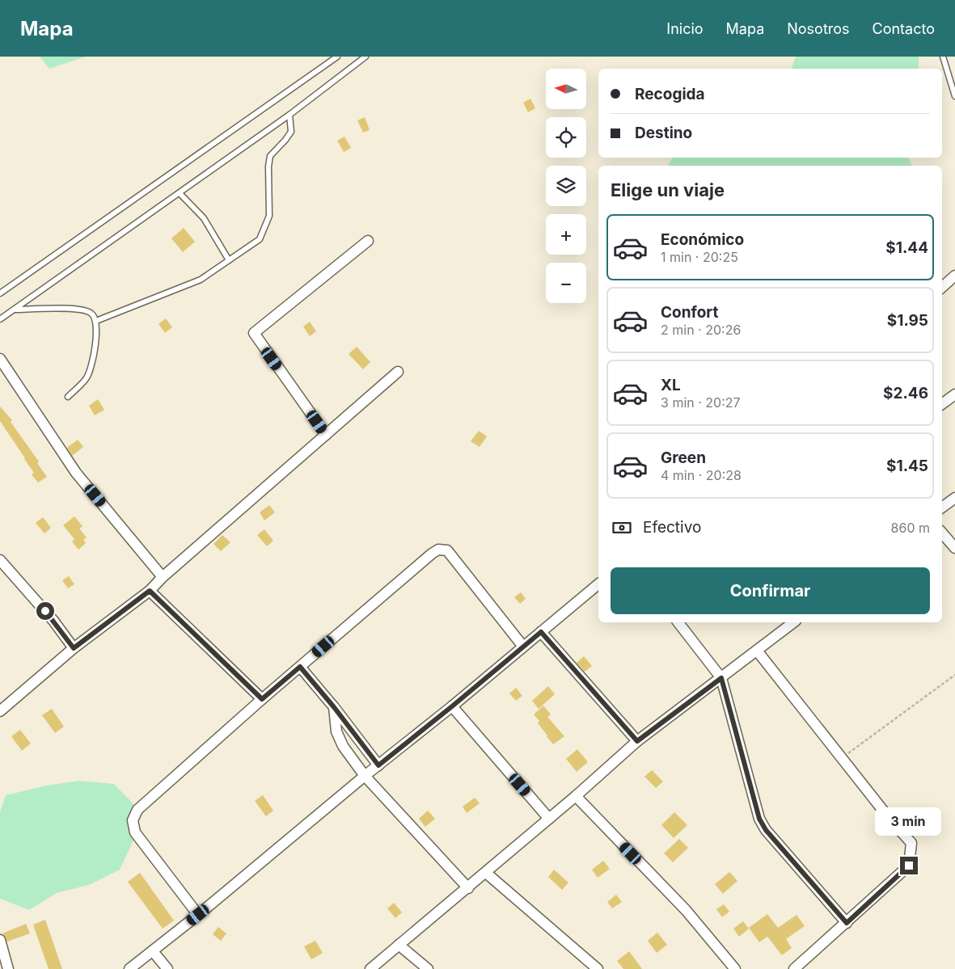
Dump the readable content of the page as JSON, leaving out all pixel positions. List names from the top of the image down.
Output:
{
  "north": "left",
  "page": {
    "header": "Mapa",
    "nav": [
      "Inicio",
      "Mapa",
      "Nosotros",
      "Contacto"
    ],
    "map_buttons": ["+", "−"],
    "banner": ["Recogida", "Destino"],
    "heading": "Elige un viaje",
    "list": [
      {
        "name": "Económico",
        "note": "1 min · 20:25",
        "value": "$1.44"
      },
      {
        "name": "Confort",
        "note": "2 min · 20:26",
        "value": "$1.95"
      },
      {
        "name": "XL",
        "note": "3 min · 20:27",
        "value": "$2.46"
      },
      {
        "name": "Green",
        "note": "4 min · 20:28",
        "value": "$1.45"
      }
    ],
    "pay": ["Efectivo", "860 m"],
    "buttons": "Confirmar",
    "bubble": "3 min"
  }
}
